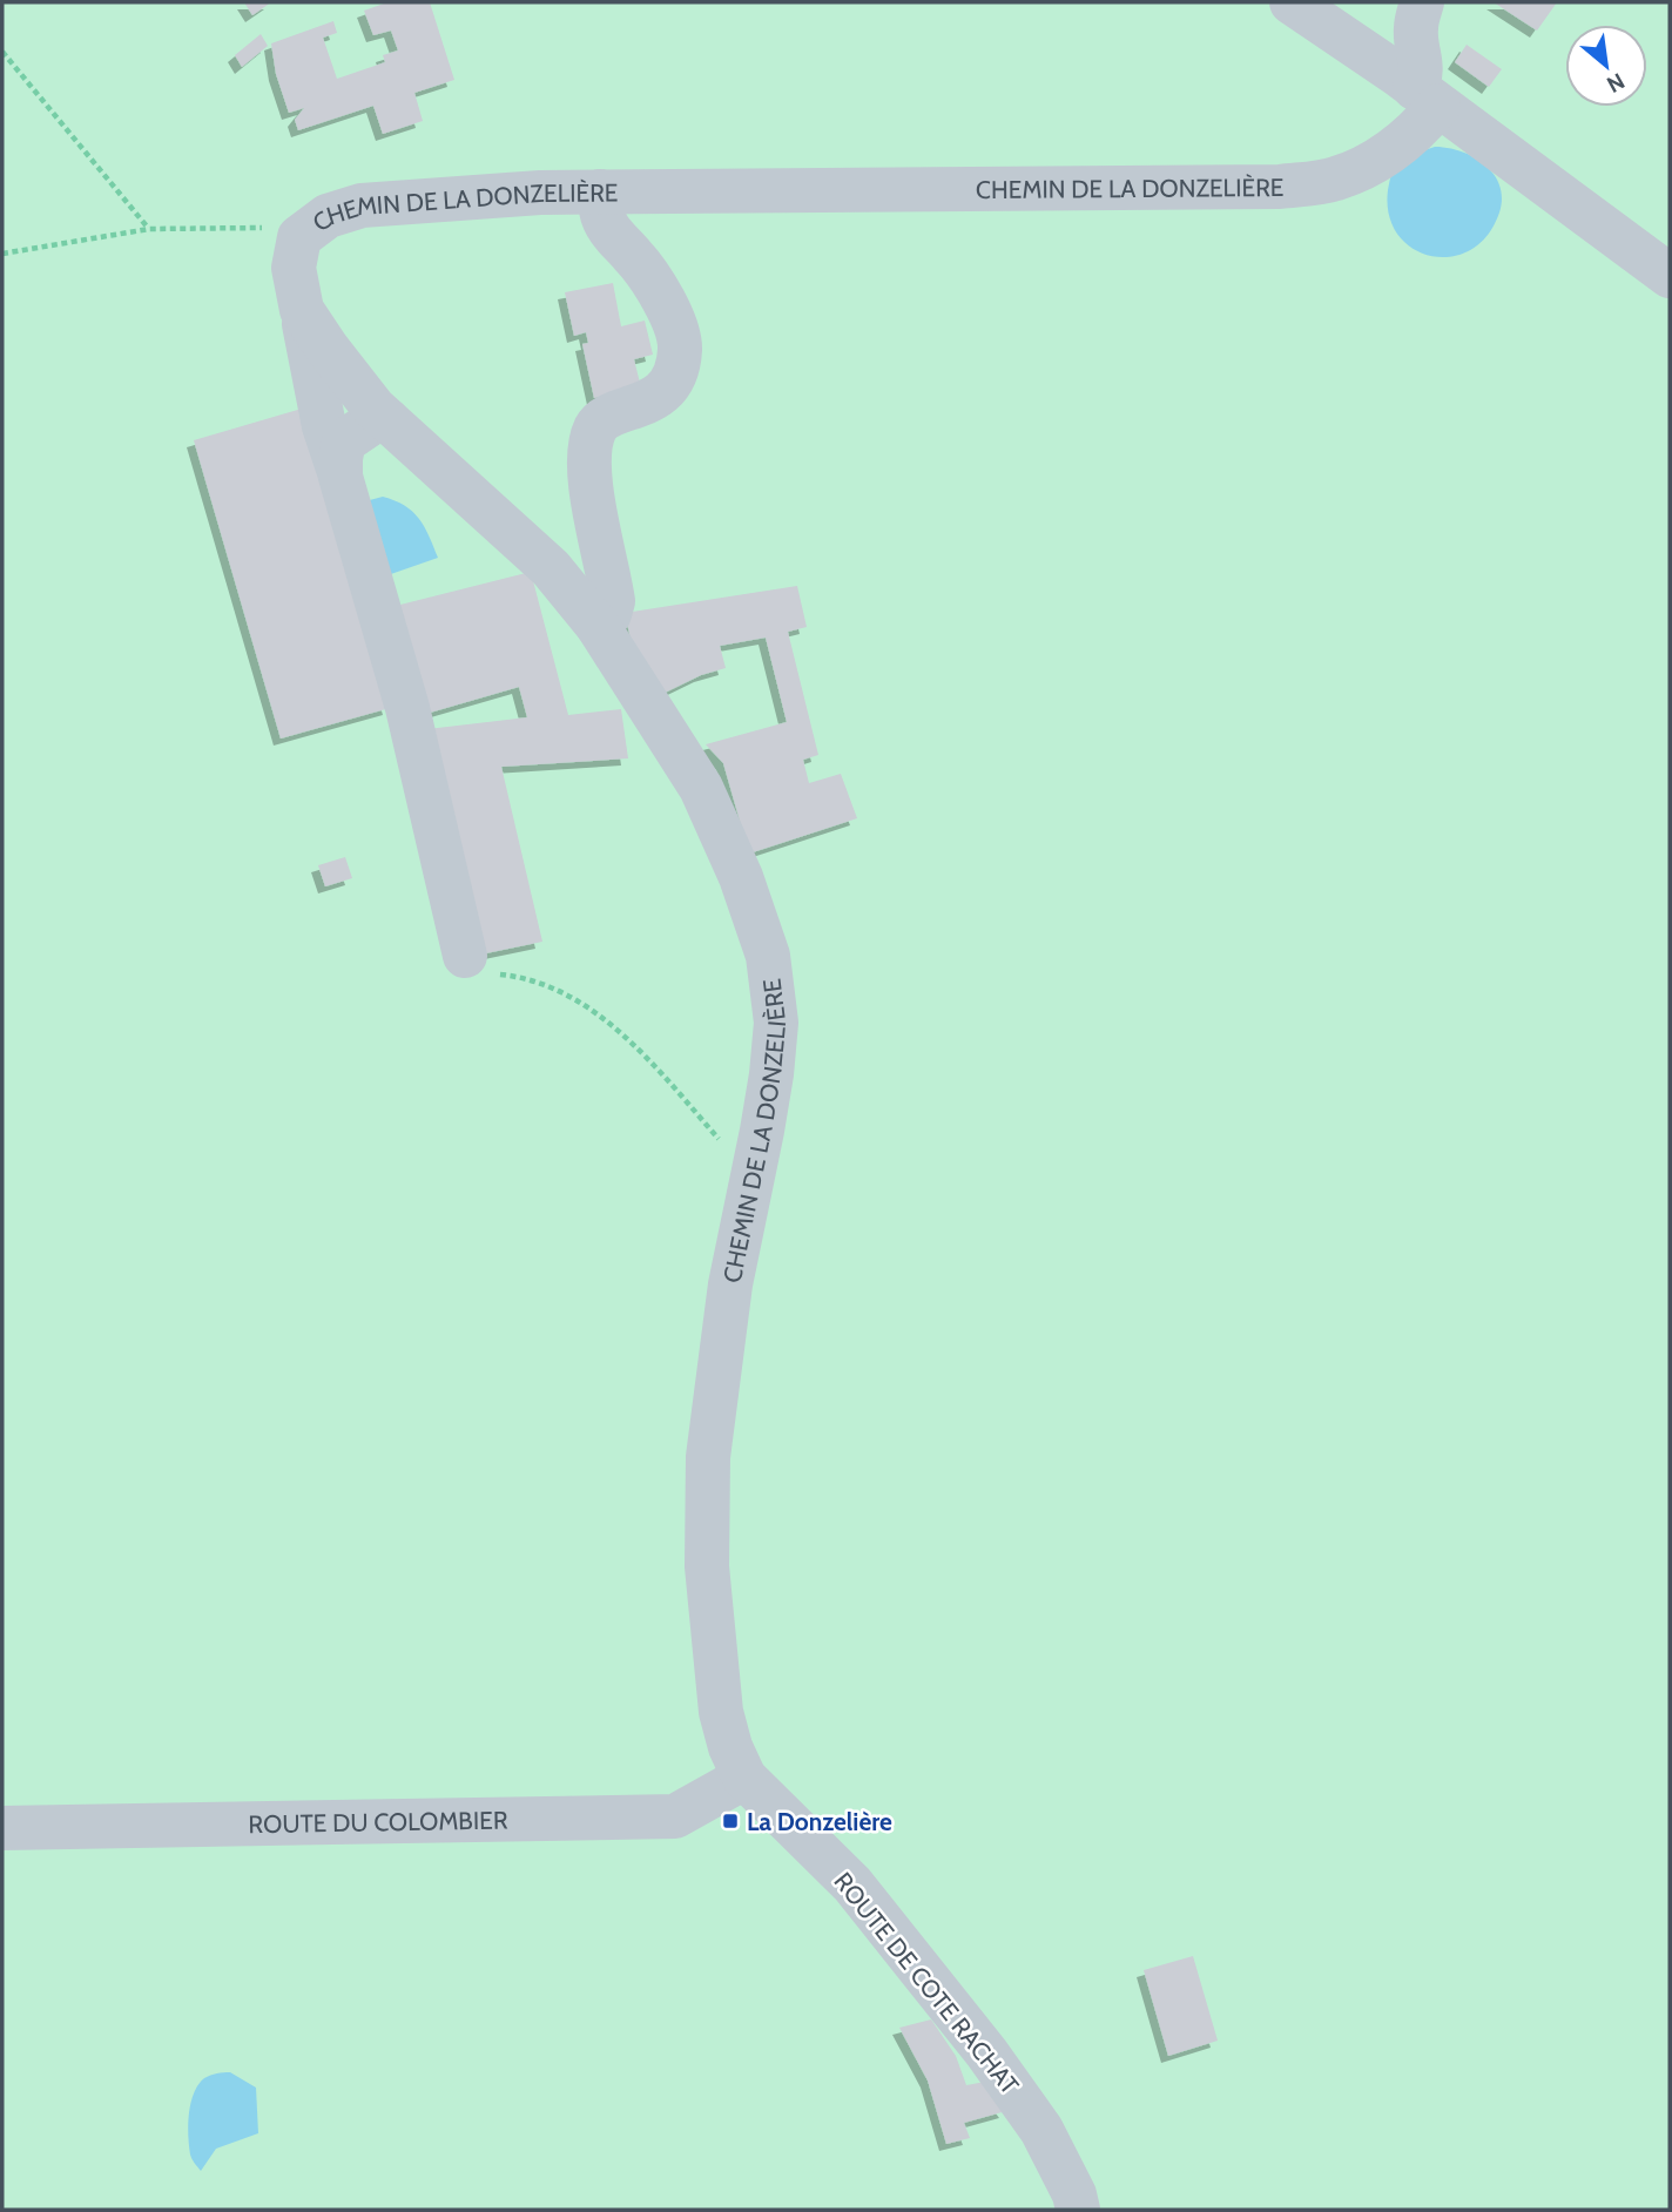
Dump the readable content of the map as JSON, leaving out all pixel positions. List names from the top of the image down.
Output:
{
  "streets": {
    "street": ["CHEMIN DE LA DONZELIÈRE", "ROUTE DU COLOMBIER", "ROUTE DE COTE RACHAT"]
  },
  "crossings": [
    ["CHEMIN DE LA DONZELIÈRE", "ROUTE DU COLOMBIER"],
    ["CHEMIN DE LA DONZELIÈRE", "ROUTE DE COTE RACHAT"],
    ["ROUTE DU COLOMBIER", "ROUTE DE COTE RACHAT"]
  ],
  "places": {
    "transit": ["La Donzelière"]
  },
  "north": "bottom right"
}
